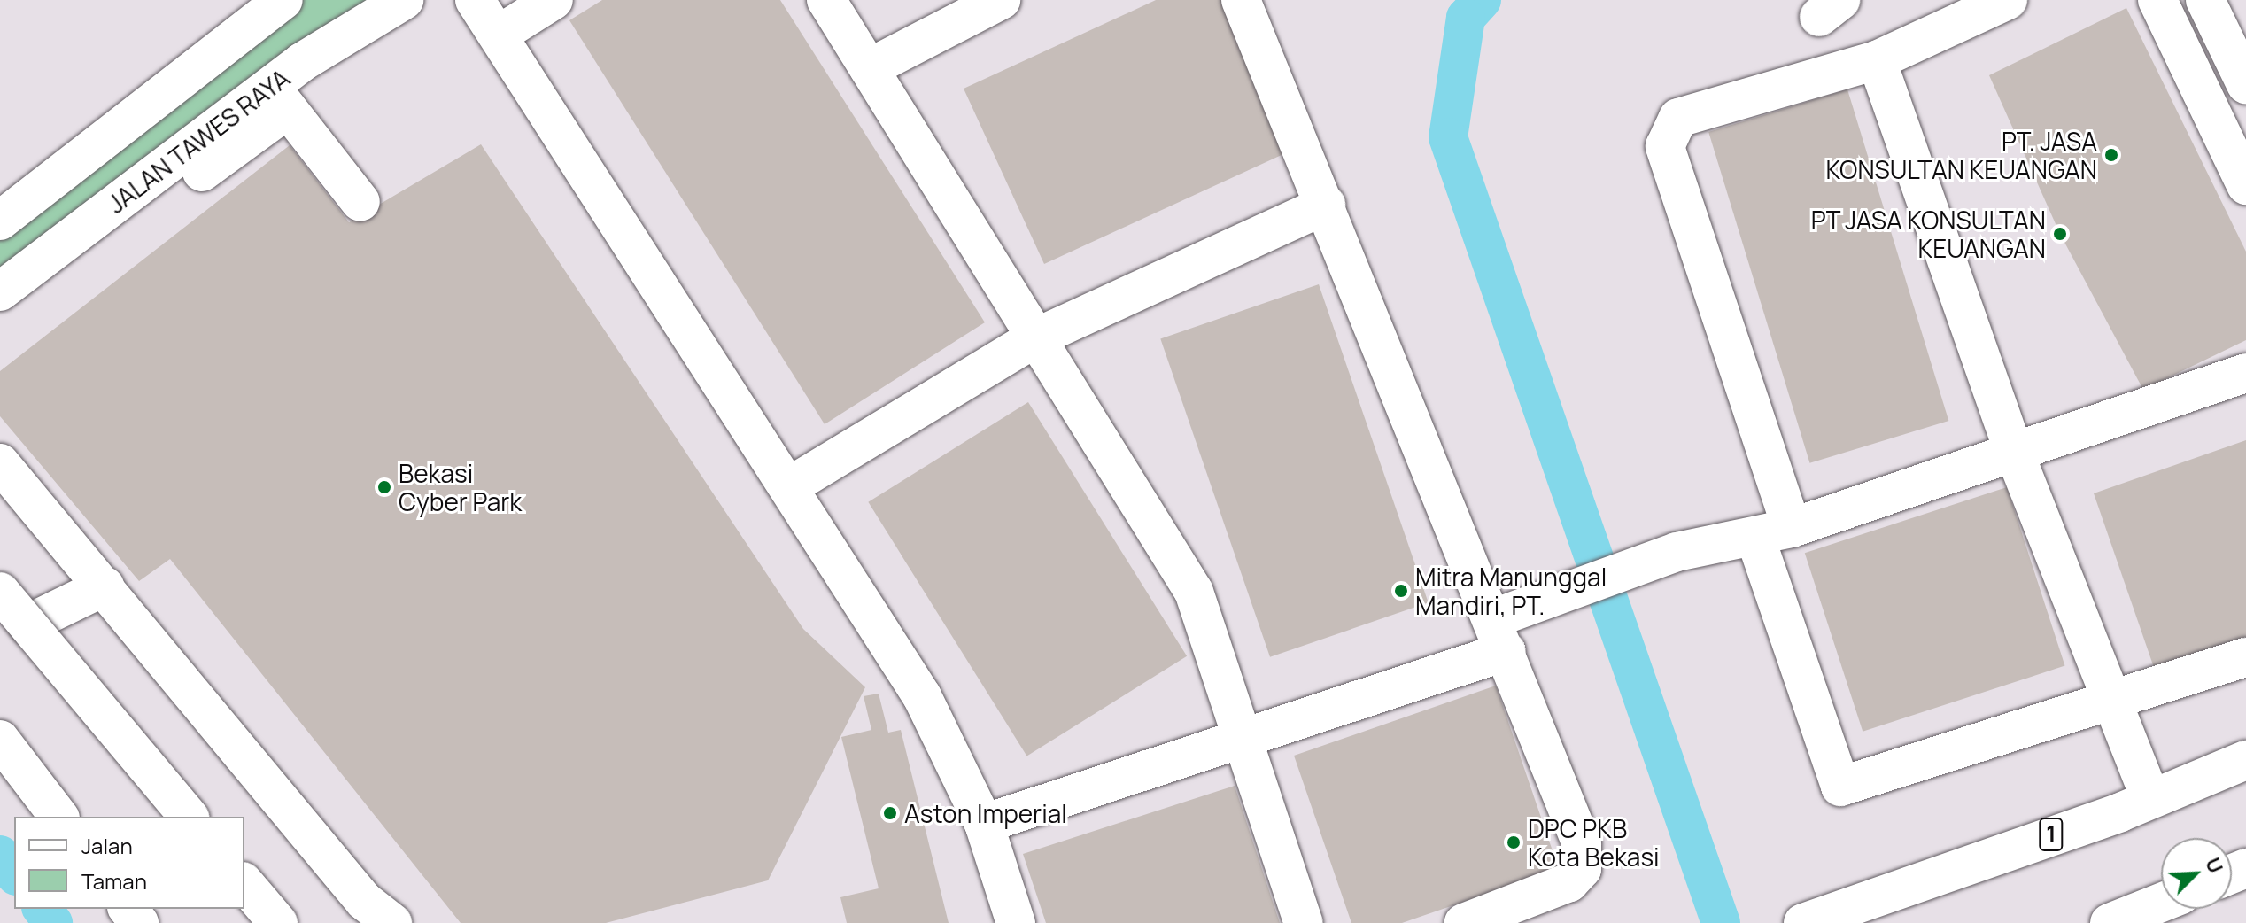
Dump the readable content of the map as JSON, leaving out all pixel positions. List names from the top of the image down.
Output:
{
  "streets": {
    "main road": ["JALAN TAWES RAYA", "1"]
  },
  "places": [
    "PT. JASA KONSULTAN KEUANGAN",
    "PT JASA KONSULTAN KEUANGAN",
    "Bekasi Cyber Park",
    "Mitra Manunggal Mandiri, PT.",
    "Aston Imperial",
    "DPC PKB Kota Bekasi"
  ],
  "legend": ["Jalan", "Taman"],
  "north": "top right"
}
